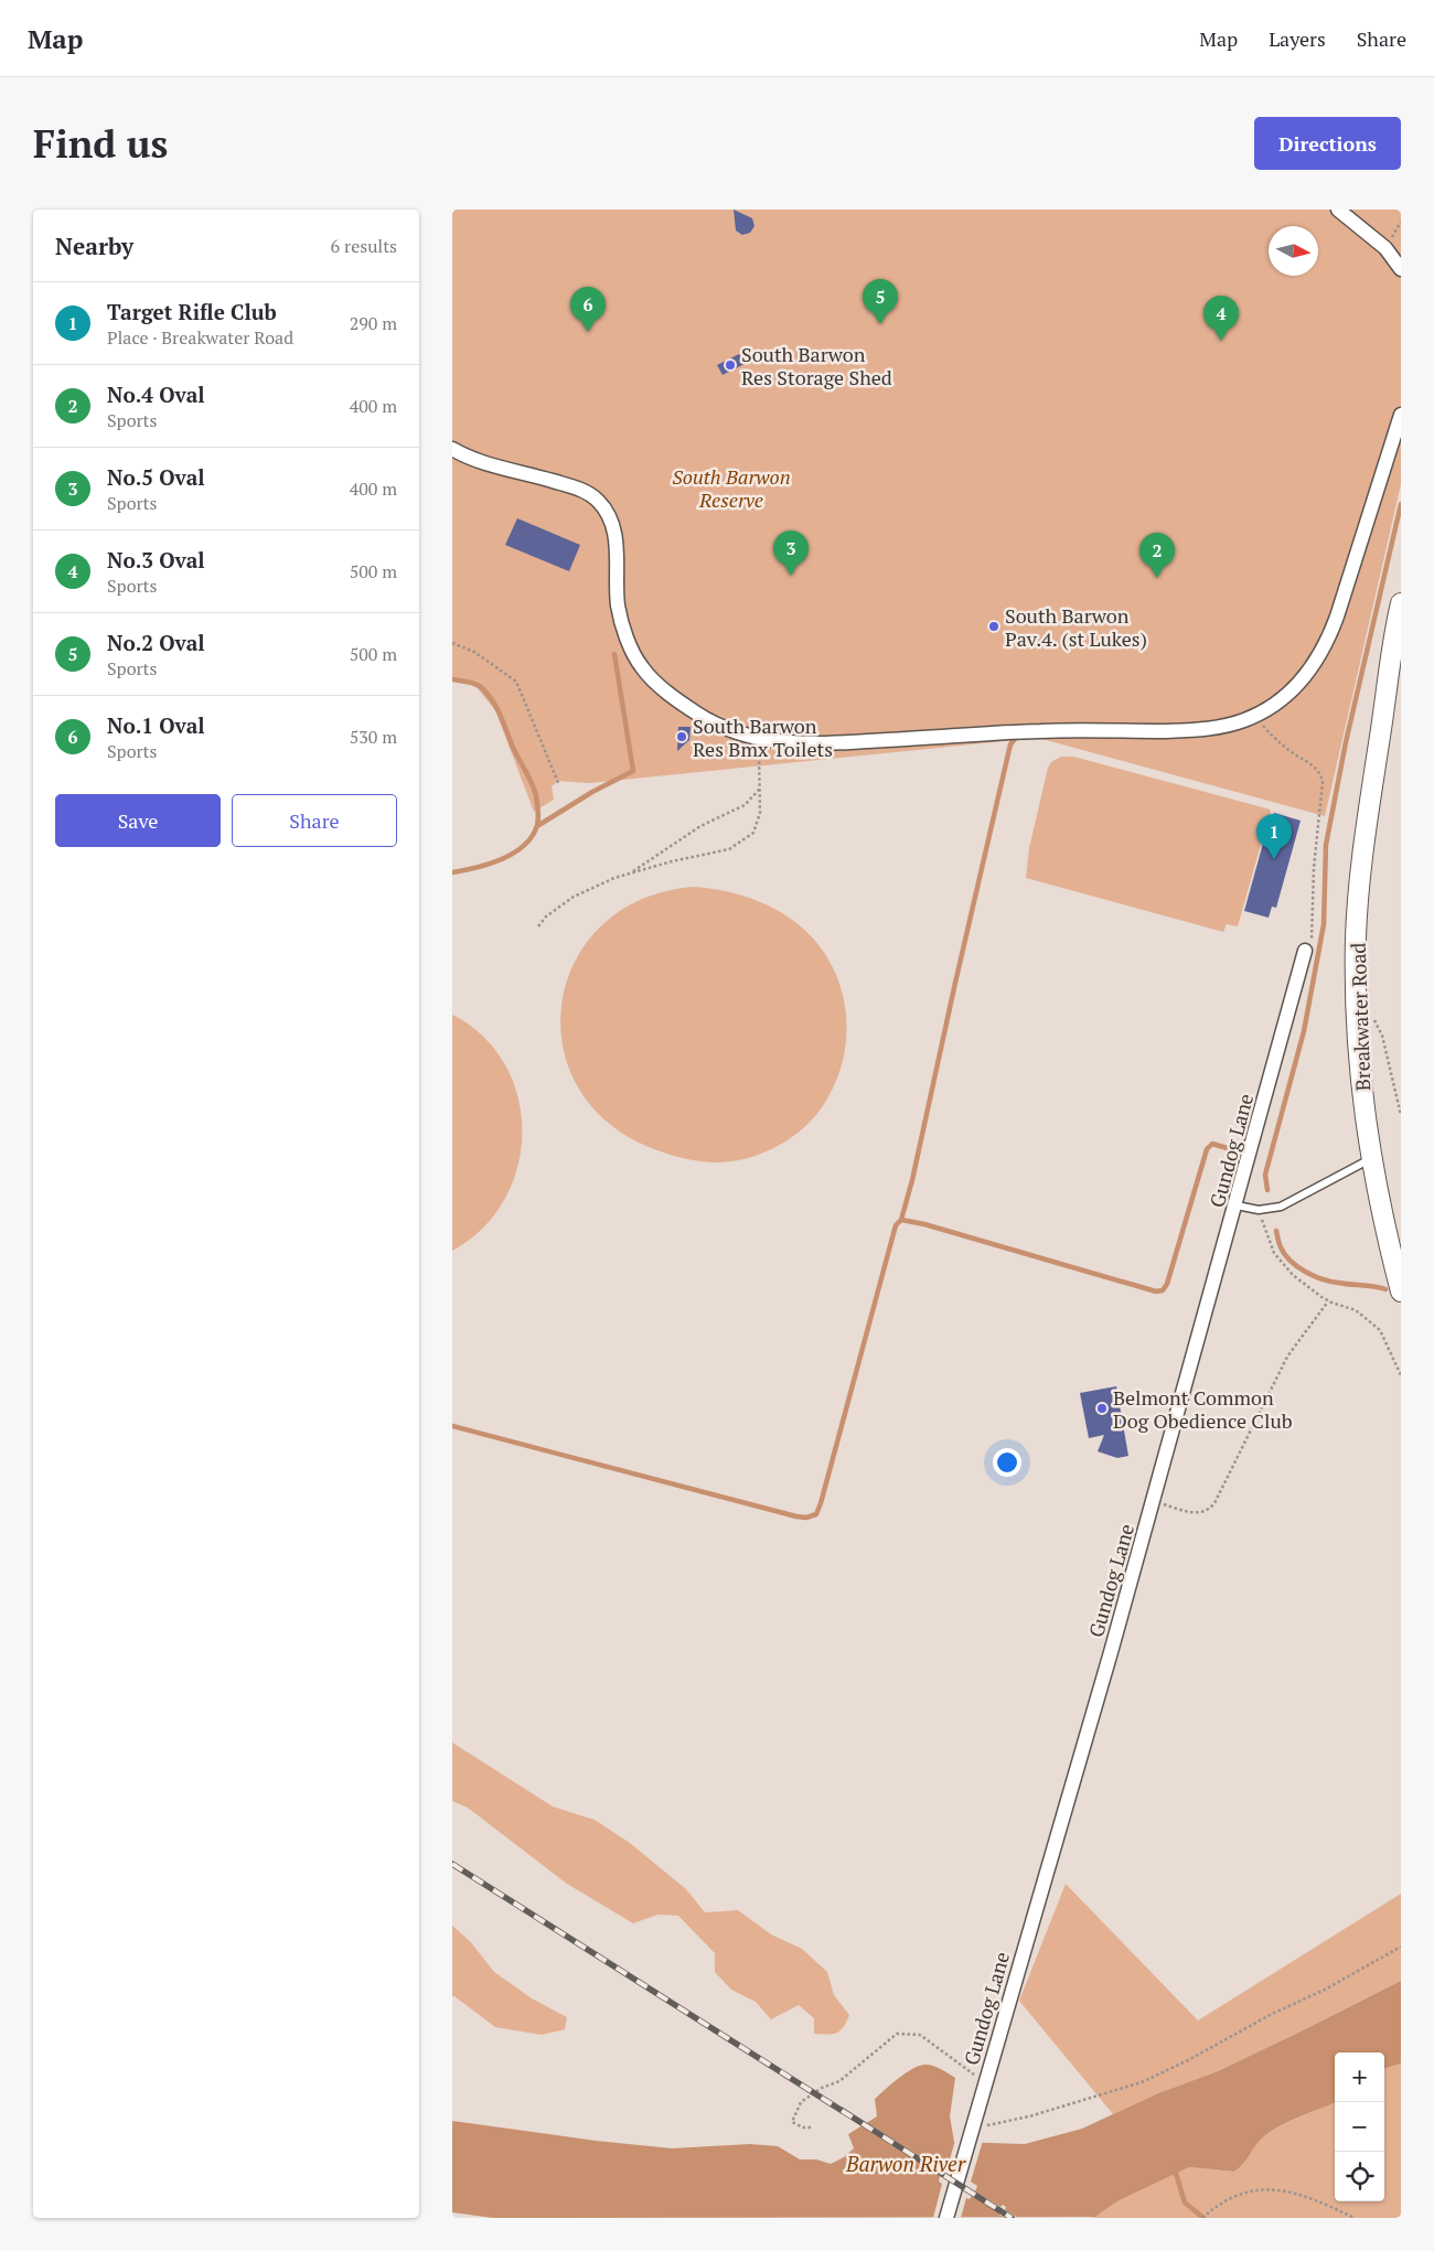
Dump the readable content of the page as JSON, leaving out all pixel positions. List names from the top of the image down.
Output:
{
  "streets": {
    "main road": ["Breakwater Road"],
    "street": ["Gundog Lane"]
  },
  "water": ["Barwon River"],
  "parks": ["South Barwon Reserve"],
  "places": [
    "South Barwon Res Storage Shed",
    "South Barwon Pav.4. (st Lukes)",
    "South Barwon Res Bmx Toilets",
    "Belmont Common Dog Obedience Club"
  ],
  "north": "right",
  "page": {
    "header": "Map",
    "nav": ["Map", "Layers", "Share"],
    "buttons": [
      "Directions",
      ["Save", "Share"]
    ],
    "title": "Find us",
    "heading": ["Nearby", "6 results"],
    "pins": [
      "5",
      "6",
      "4",
      "3",
      "2",
      "1"
    ],
    "list": [
      {
        "mark": "1",
        "name": "Target Rifle Club",
        "note": "Place · Breakwater Road",
        "value": "290 m"
      },
      {
        "mark": "2",
        "name": "No.4 Oval",
        "note": "Sports",
        "value": "400 m"
      },
      {
        "mark": "3",
        "name": "No.5 Oval",
        "note": "Sports",
        "value": "400 m"
      },
      {
        "mark": "4",
        "name": "No.3 Oval",
        "note": "Sports",
        "value": "500 m"
      },
      {
        "mark": "5",
        "name": "No.2 Oval",
        "note": "Sports",
        "value": "500 m"
      },
      {
        "mark": "6",
        "name": "No.1 Oval",
        "note": "Sports",
        "value": "530 m"
      }
    ],
    "map_buttons": ["+", "−"]
  }
}
